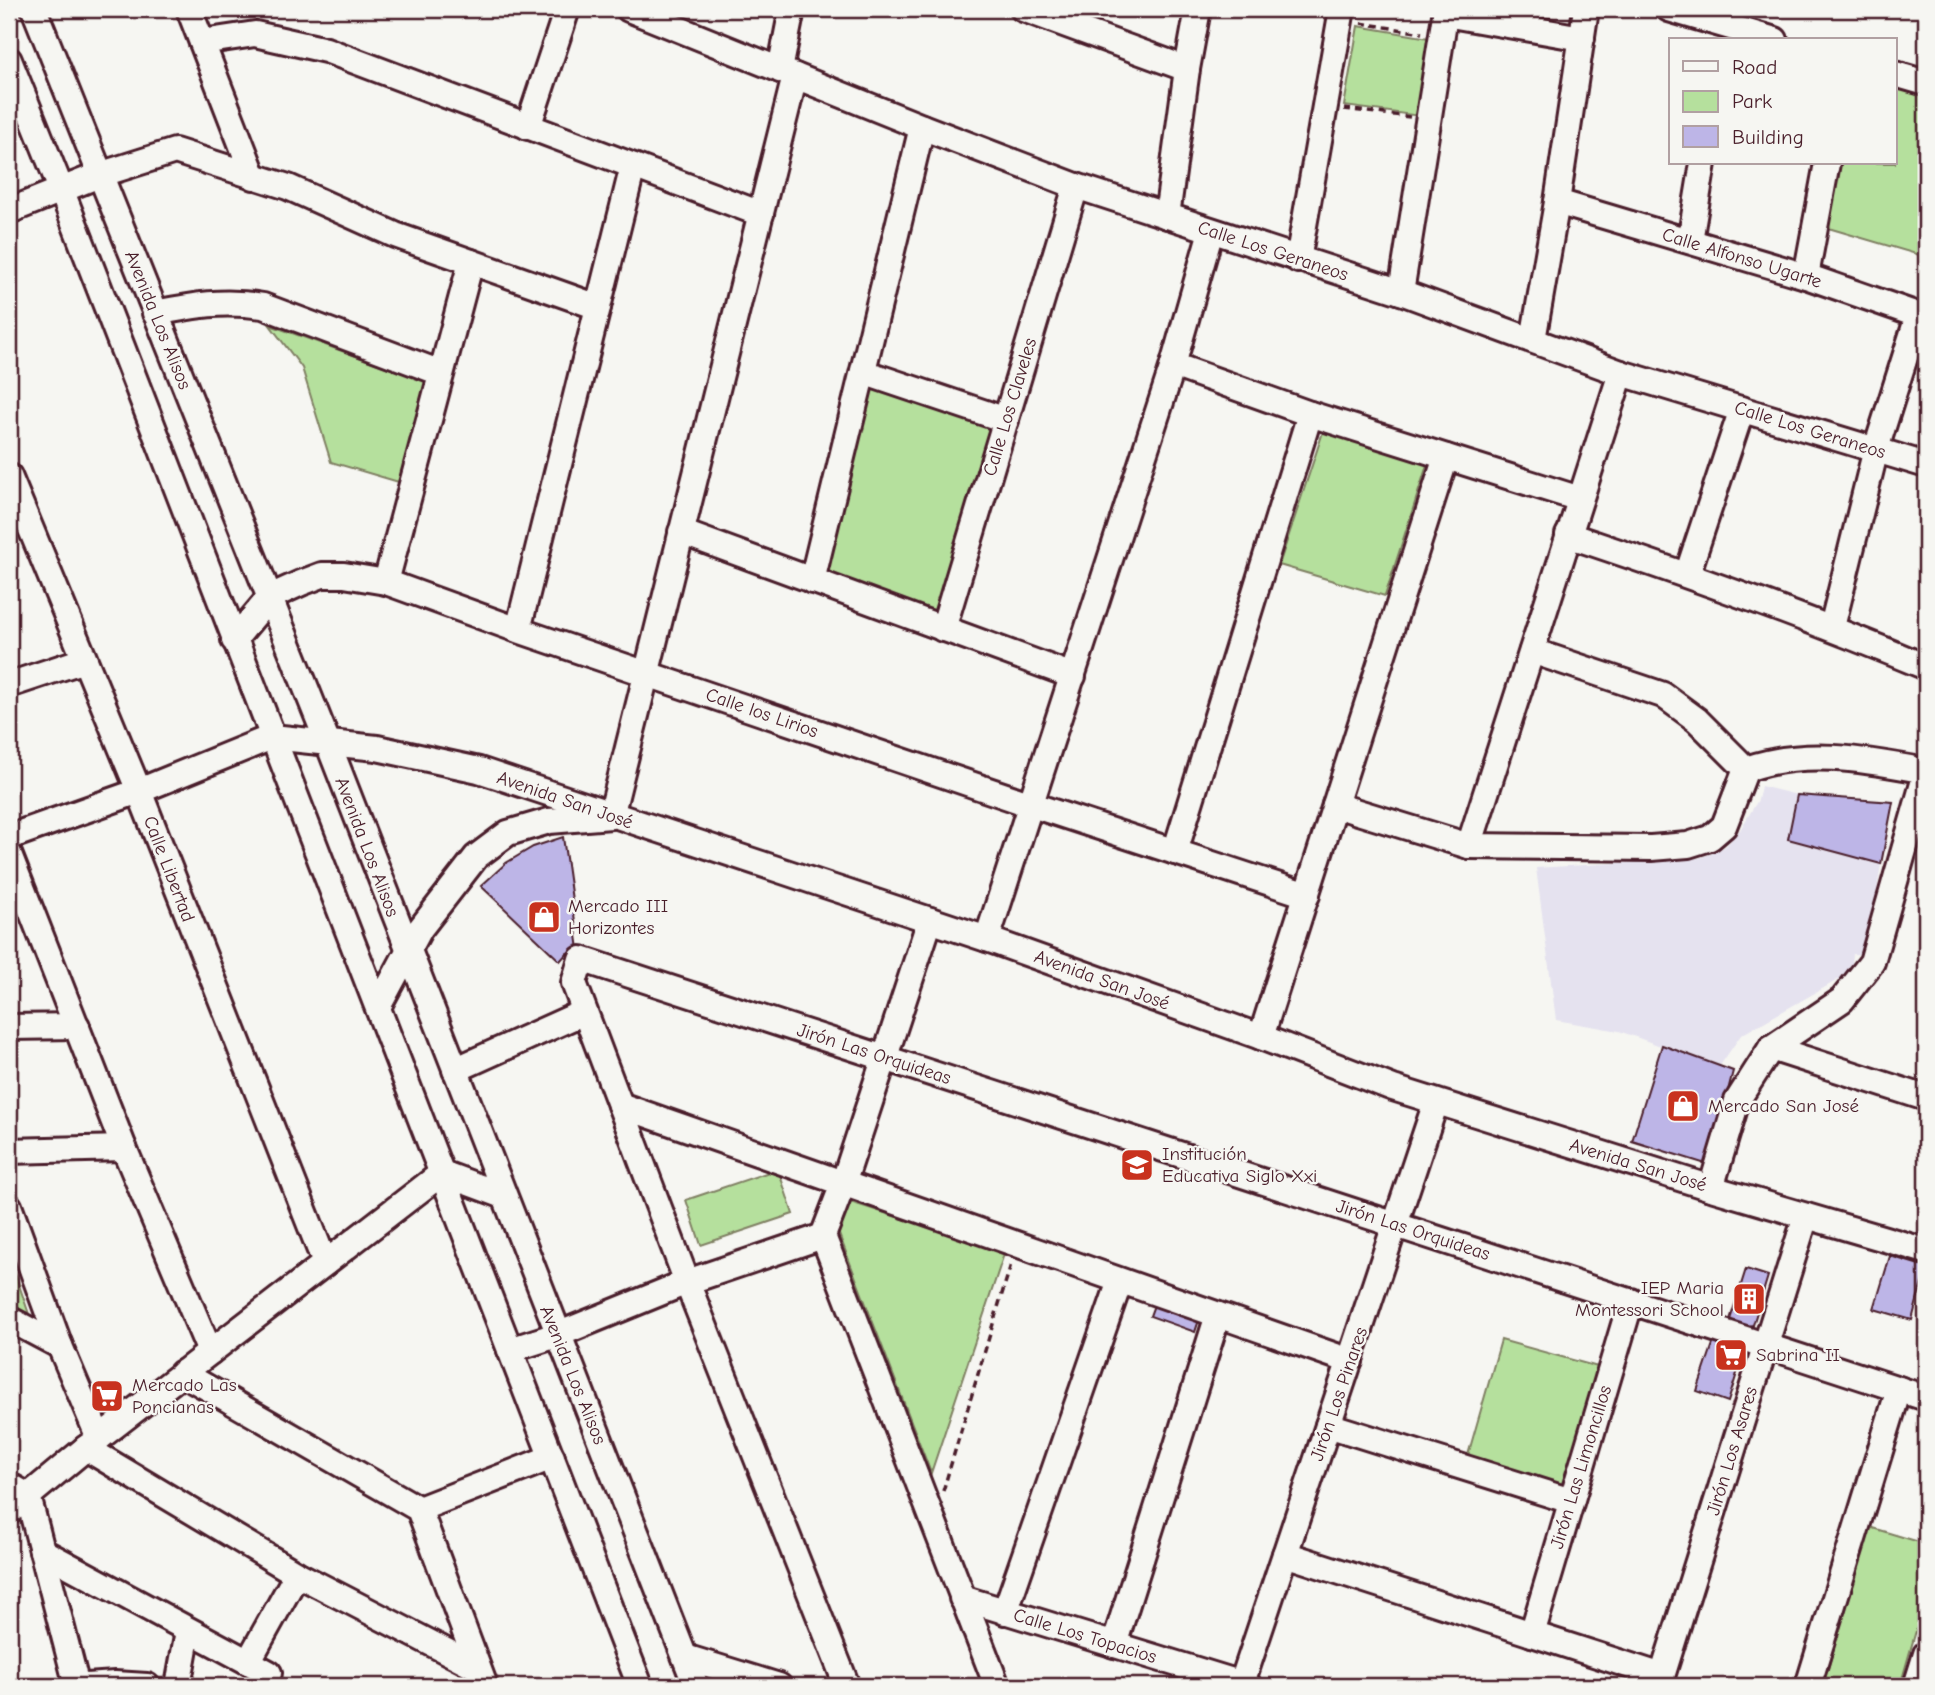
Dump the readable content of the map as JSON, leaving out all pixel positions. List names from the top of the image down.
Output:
{
  "streets": {
    "street": [
      "Calle Los Geraneos",
      "Calle Alfonso Ugarte",
      "Avenida Los Alisos",
      "Calle Los Claveles",
      "Calle los Lirios",
      "Avenida San José",
      "Calle Libertad",
      "Jirón Las Orquideas",
      "Jirón Los Pinares",
      "Jirón Los Asares",
      "Jirón Las Limoncillos",
      "Calle Los Topacios"
    ]
  },
  "crossings": [
    ["Calle Los Geraneos", "Calle Los Claveles"],
    ["Avenida Los Alisos", "Calle los Lirios"],
    ["Avenida Los Alisos", "Avenida San José"],
    ["Avenida San José", "Jirón Los Pinares"],
    ["Avenida San José", "Jirón Los Asares"],
    ["Jirón Las Orquideas", "Jirón Los Pinares"],
    ["Jirón Las Orquideas", "Jirón Los Asares"],
    ["Jirón Las Orquideas", "Jirón Las Limoncillos"],
    ["Jirón Los Pinares", "Calle Los Topacios"]
  ],
  "places": {
    "shop": ["Mercado III Horizontes", "Mercado San José"],
    "school or university": ["Institución Educativa Siglo Xxi"],
    "building": ["IEP Maria Montessori School"],
    "supermarket": ["Sabrina II", "Mercado Las Poncianas"]
  },
  "legend": ["Road", "Park", "Building"]
}
